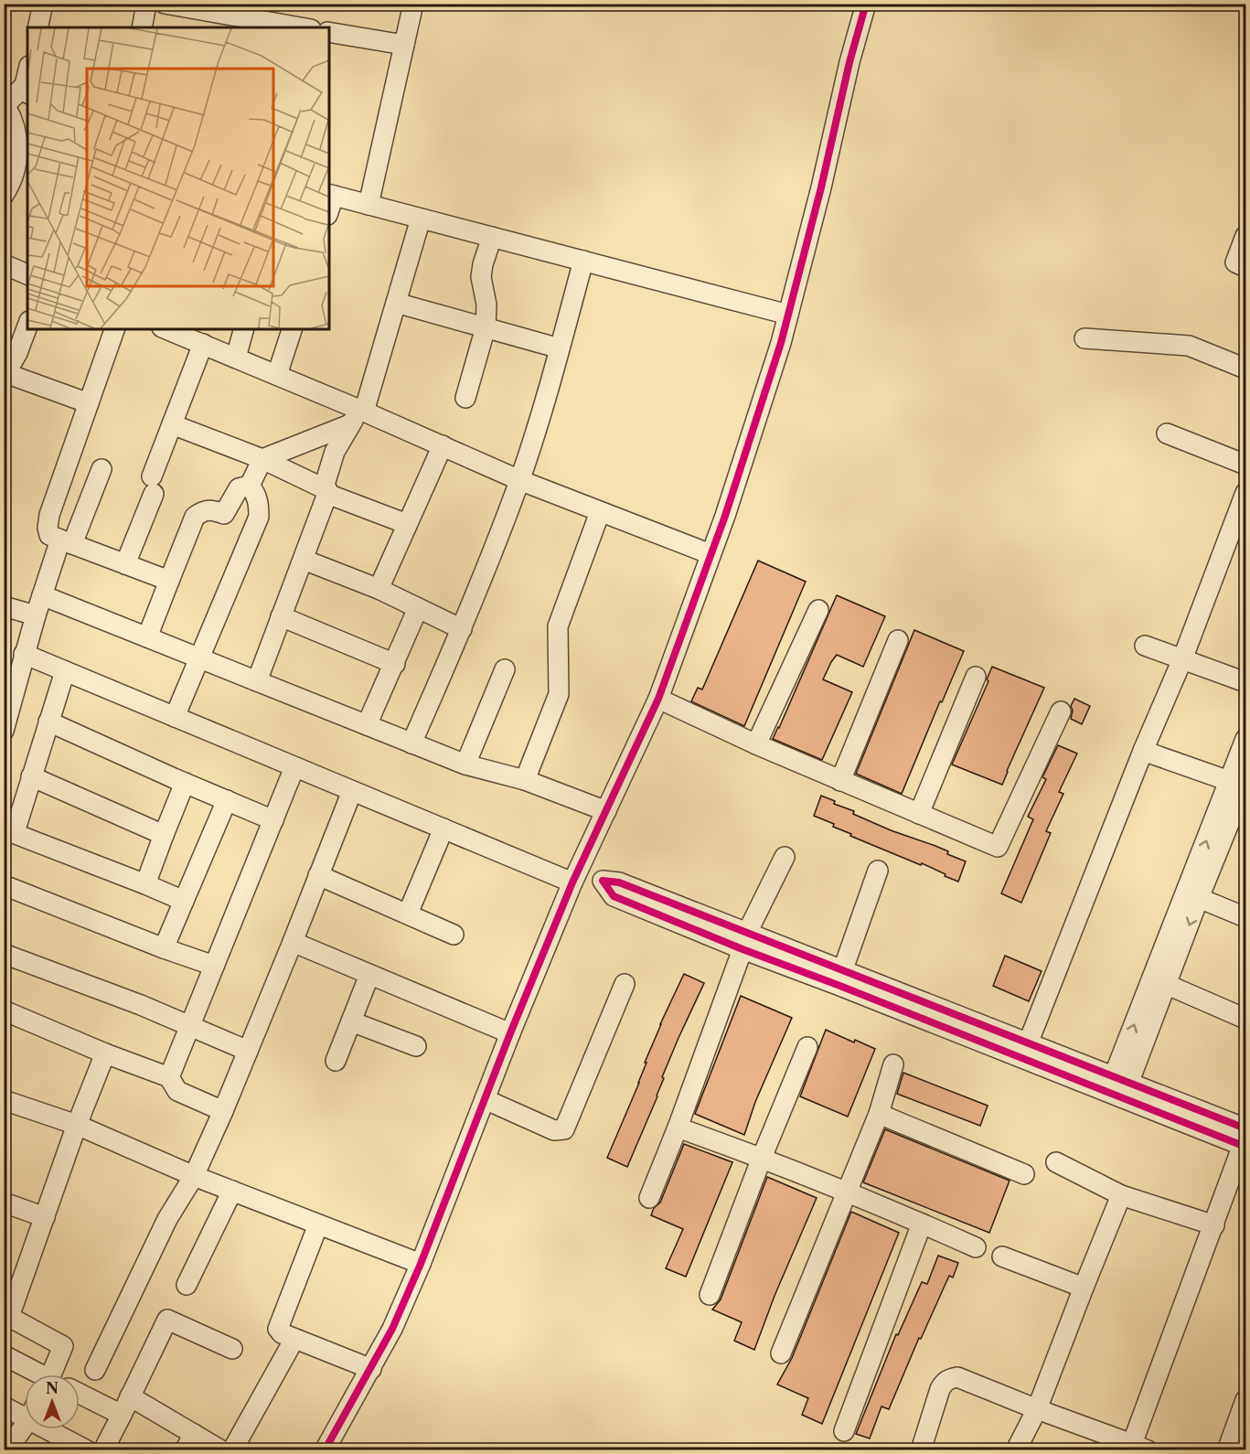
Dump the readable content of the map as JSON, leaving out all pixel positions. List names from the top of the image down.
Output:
{
  "north": "top"
}
